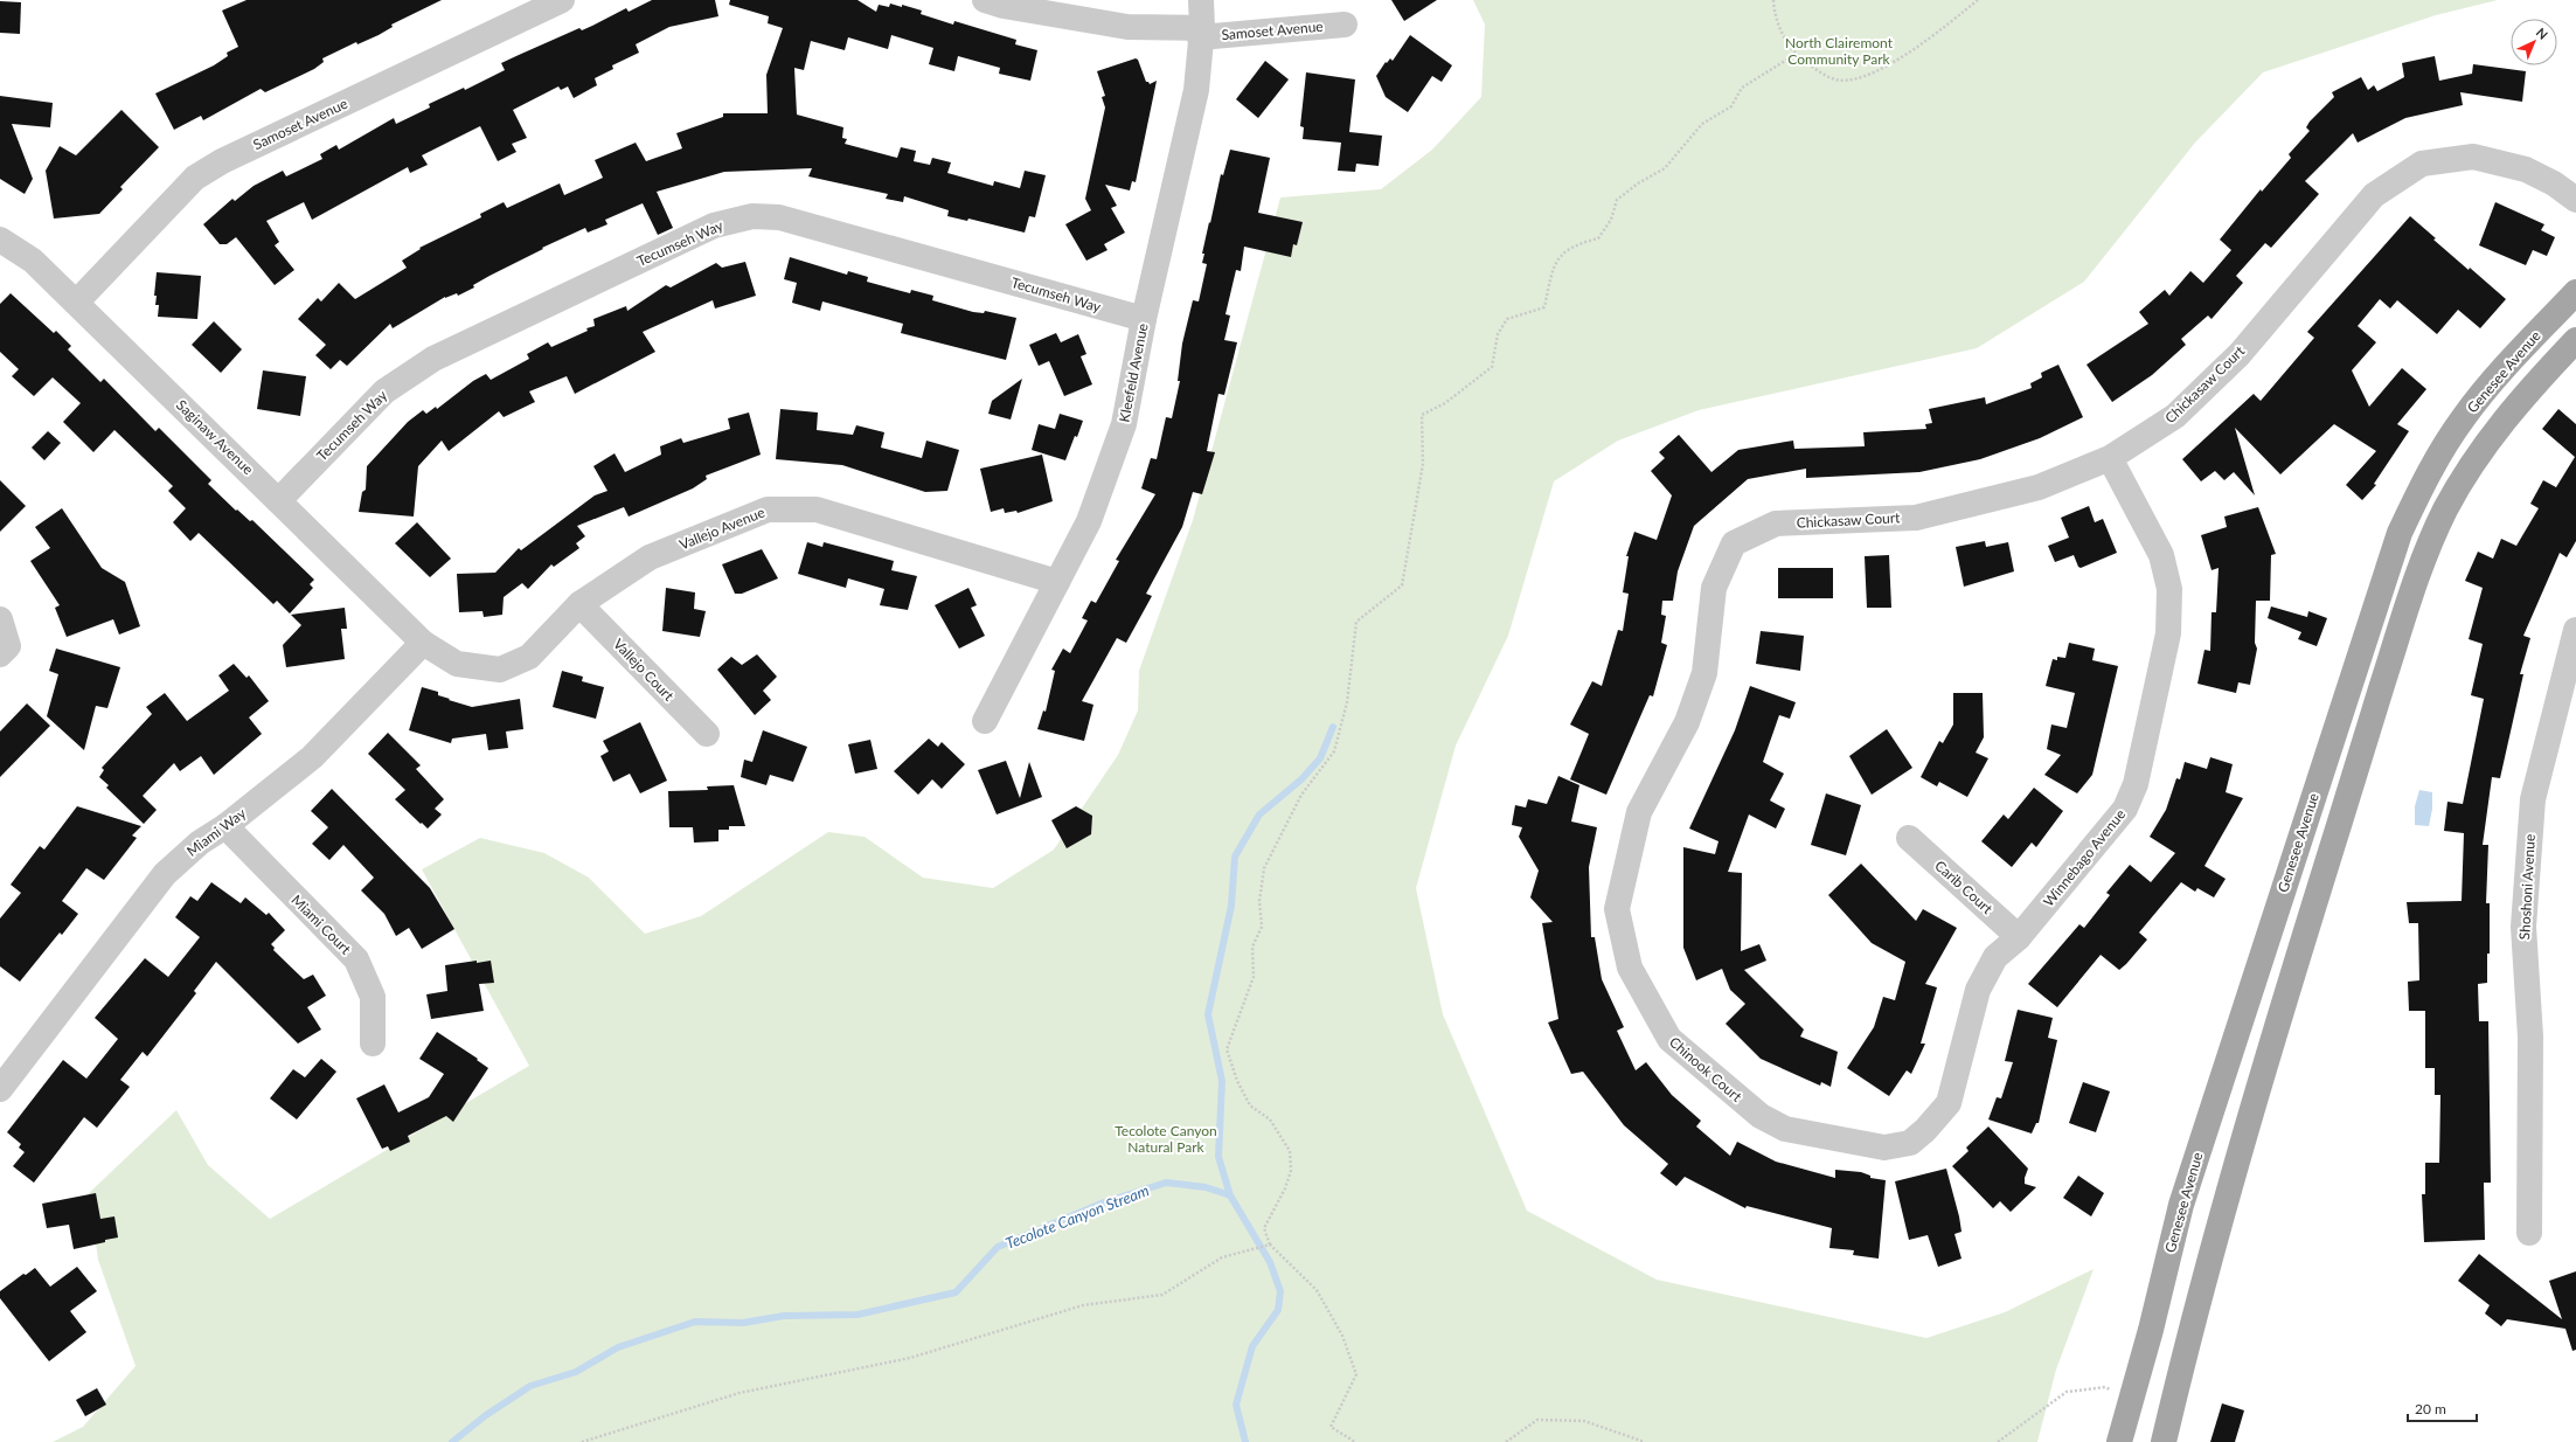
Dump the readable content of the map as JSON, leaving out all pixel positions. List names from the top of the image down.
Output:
{
  "streets": {
    "main road": ["Genesee Avenue"],
    "street": [
      "Samoset Avenue",
      "Tecumseh Way",
      "Kleefeld Avenue",
      "Chickasaw Court",
      "Saginaw Avenue",
      "Vallejo Avenue",
      "Vallejo Court",
      "Miami Way",
      "Winnebago Avenue",
      "Carib Court",
      "Shoshoni Avenue",
      "Miami Court",
      "Chinook Court"
    ]
  },
  "crossings": [
    ["Samoset Avenue", "Kleefeld Avenue"],
    ["Samoset Avenue", "Saginaw Avenue"],
    ["Tecumseh Way", "Kleefeld Avenue"],
    ["Tecumseh Way", "Saginaw Avenue"],
    ["Kleefeld Avenue", "Vallejo Avenue"],
    ["Chickasaw Court", "Winnebago Avenue"],
    ["Chickasaw Court", "Chinook Court"],
    ["Saginaw Avenue", "Vallejo Avenue"],
    ["Saginaw Avenue", "Miami Way"],
    ["Vallejo Avenue", "Vallejo Court"],
    ["Vallejo Avenue", "Miami Way"],
    ["Miami Way", "Miami Court"],
    ["Winnebago Avenue", "Carib Court"],
    ["Winnebago Avenue", "Chinook Court"]
  ],
  "water": ["Tecolote Canyon Stream"],
  "parks": ["North Clairemont Community Park", "Tecolote Canyon Natural Park"],
  "scale_bar": "20 m",
  "north": "top right"
}
